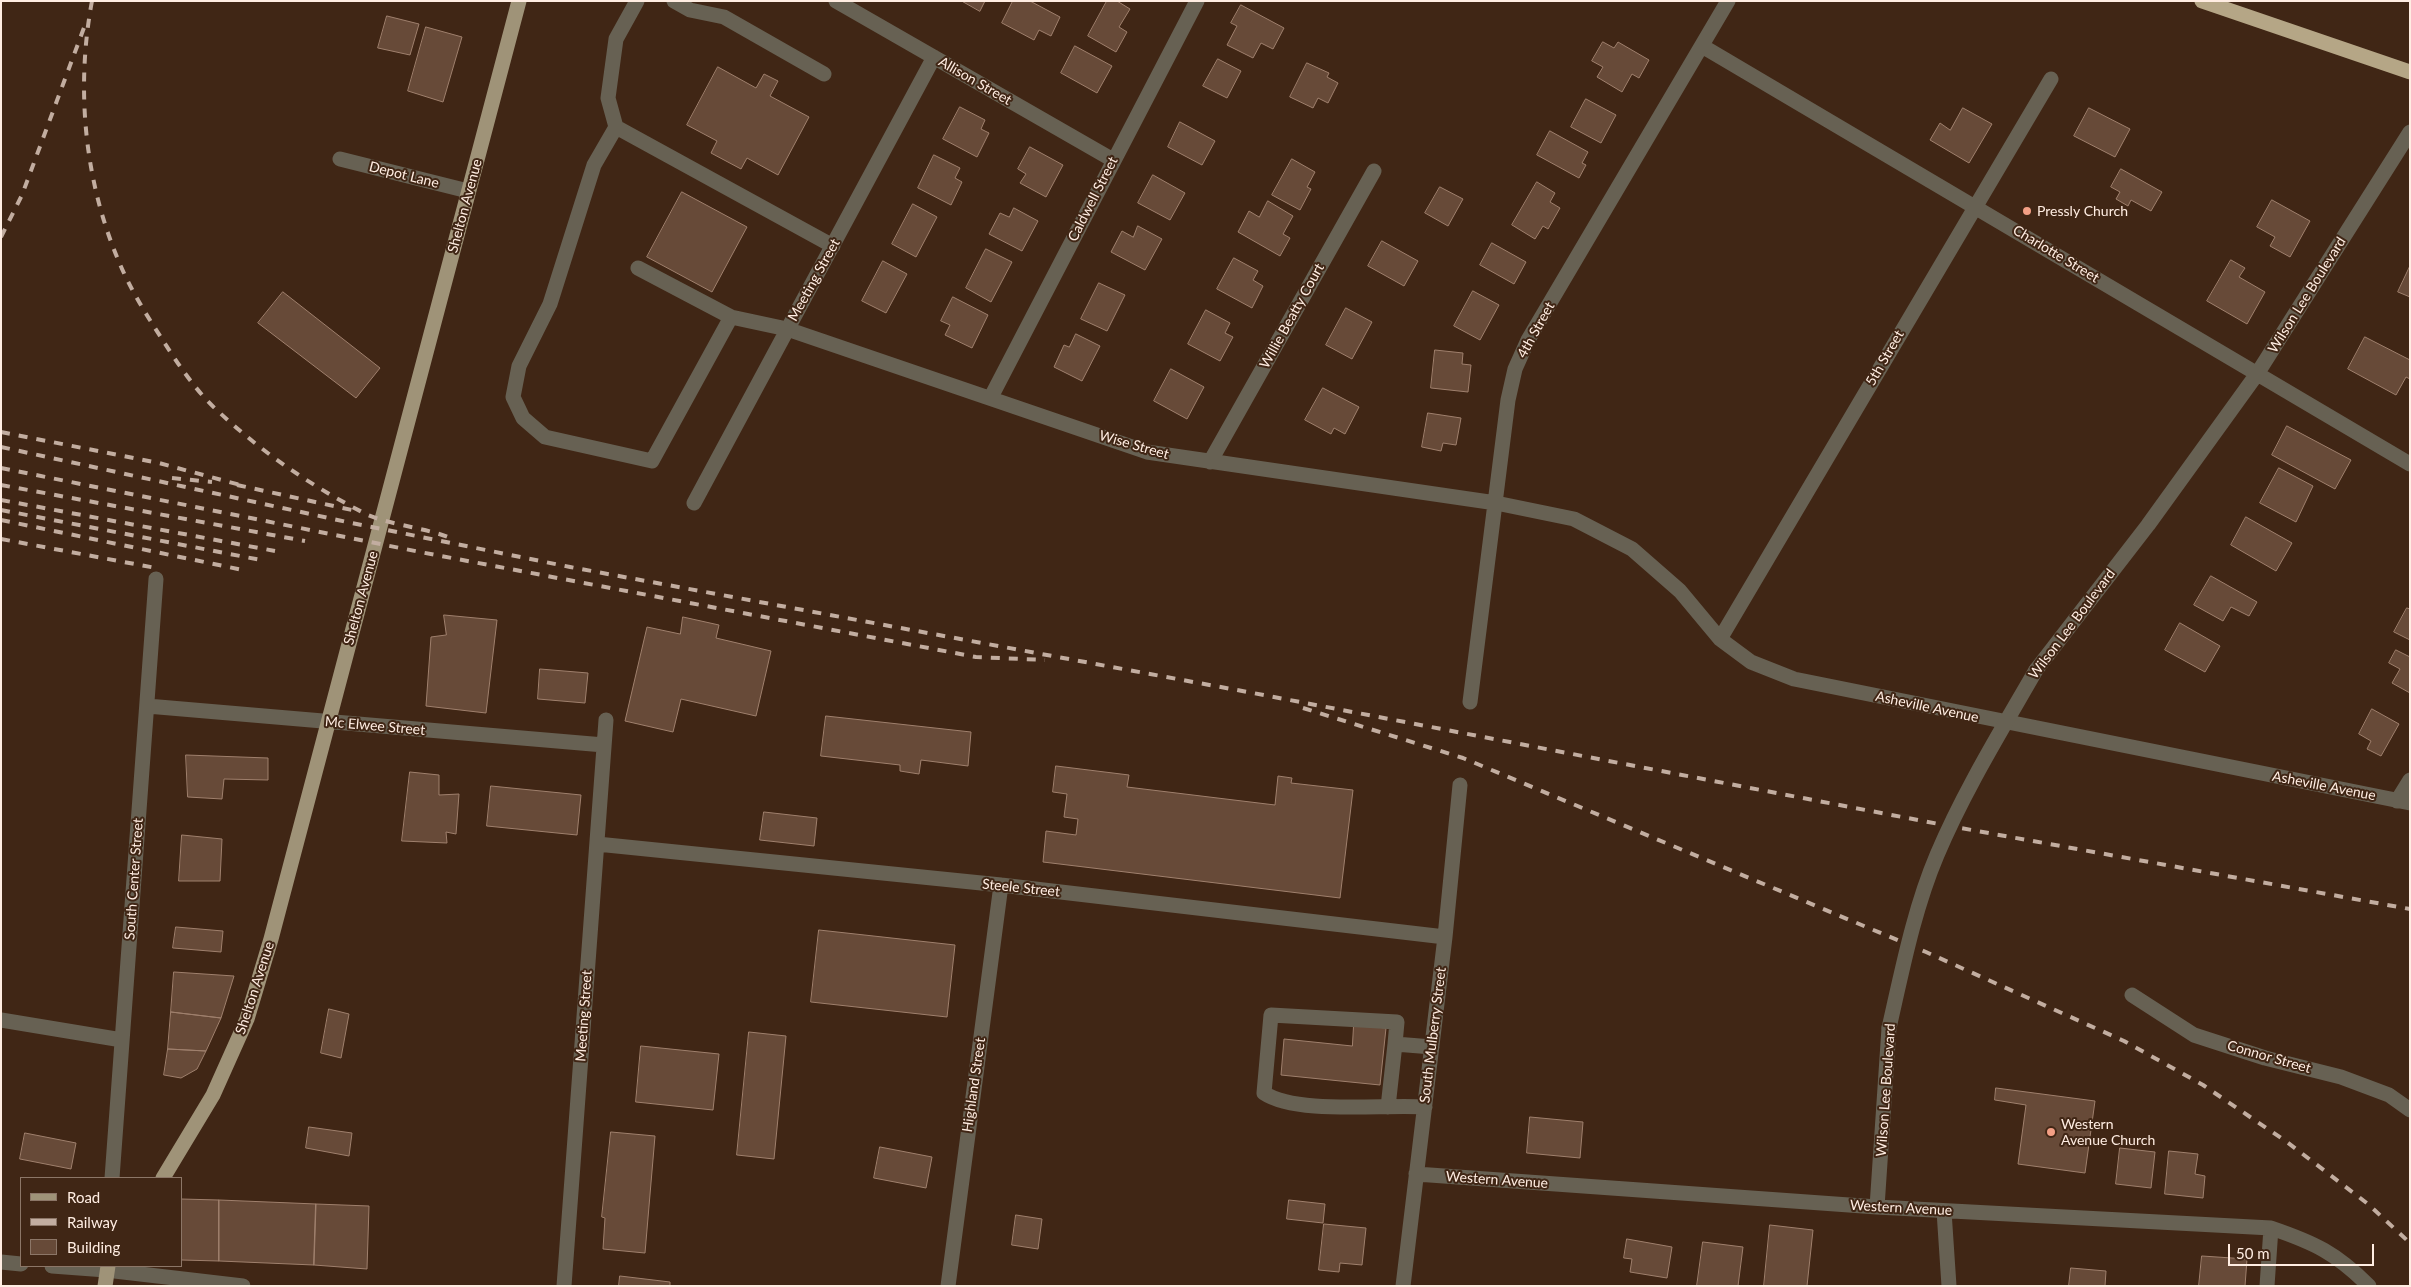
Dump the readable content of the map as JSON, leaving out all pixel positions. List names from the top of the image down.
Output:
{
  "streets": {
    "main road": ["Shelton Avenue"],
    "street": [
      "Allison Street",
      "Depot Lane",
      "Caldwell Street",
      "Charlotte Street",
      "Meeting Street",
      "Wilson Lee Boulevard",
      "Willie Beatty Court",
      "4th Street",
      "5th Street",
      "Wise Street",
      "Asheville Avenue",
      "Mc Elwee Street",
      "South Center Street",
      "Steele Street",
      "South Mulberry Street",
      "Connor Street",
      "Highland Street",
      "Western Avenue"
    ]
  },
  "crossings": [
    ["Allison Street", "Caldwell Street"],
    ["Allison Street", "Meeting Street"],
    ["Depot Lane", "Shelton Avenue"],
    ["Caldwell Street", "Wise Street"],
    ["Shelton Avenue", "Mc Elwee Street"],
    ["Charlotte Street", "Wilson Lee Boulevard"],
    ["Charlotte Street", "4th Street"],
    ["Charlotte Street", "5th Street"],
    ["Meeting Street", "Wise Street"],
    ["Meeting Street", "Mc Elwee Street"],
    ["Meeting Street", "Steele Street"],
    ["Wilson Lee Boulevard", "Western Avenue"],
    ["Willie Beatty Court", "Wise Street"],
    ["4th Street", "Wise Street"],
    ["4th Street", "Asheville Avenue"],
    ["5th Street", "Asheville Avenue"],
    ["Wise Street", "Asheville Avenue"],
    ["Mc Elwee Street", "South Center Street"],
    ["Steele Street", "South Mulberry Street"],
    ["Steele Street", "Highland Street"],
    ["South Mulberry Street", "Western Avenue"]
  ],
  "places": ["Pressly Church", "Western Avenue Church"],
  "legend": ["Road", "Railway", "Building"],
  "scale_bar": "50 m"
}
